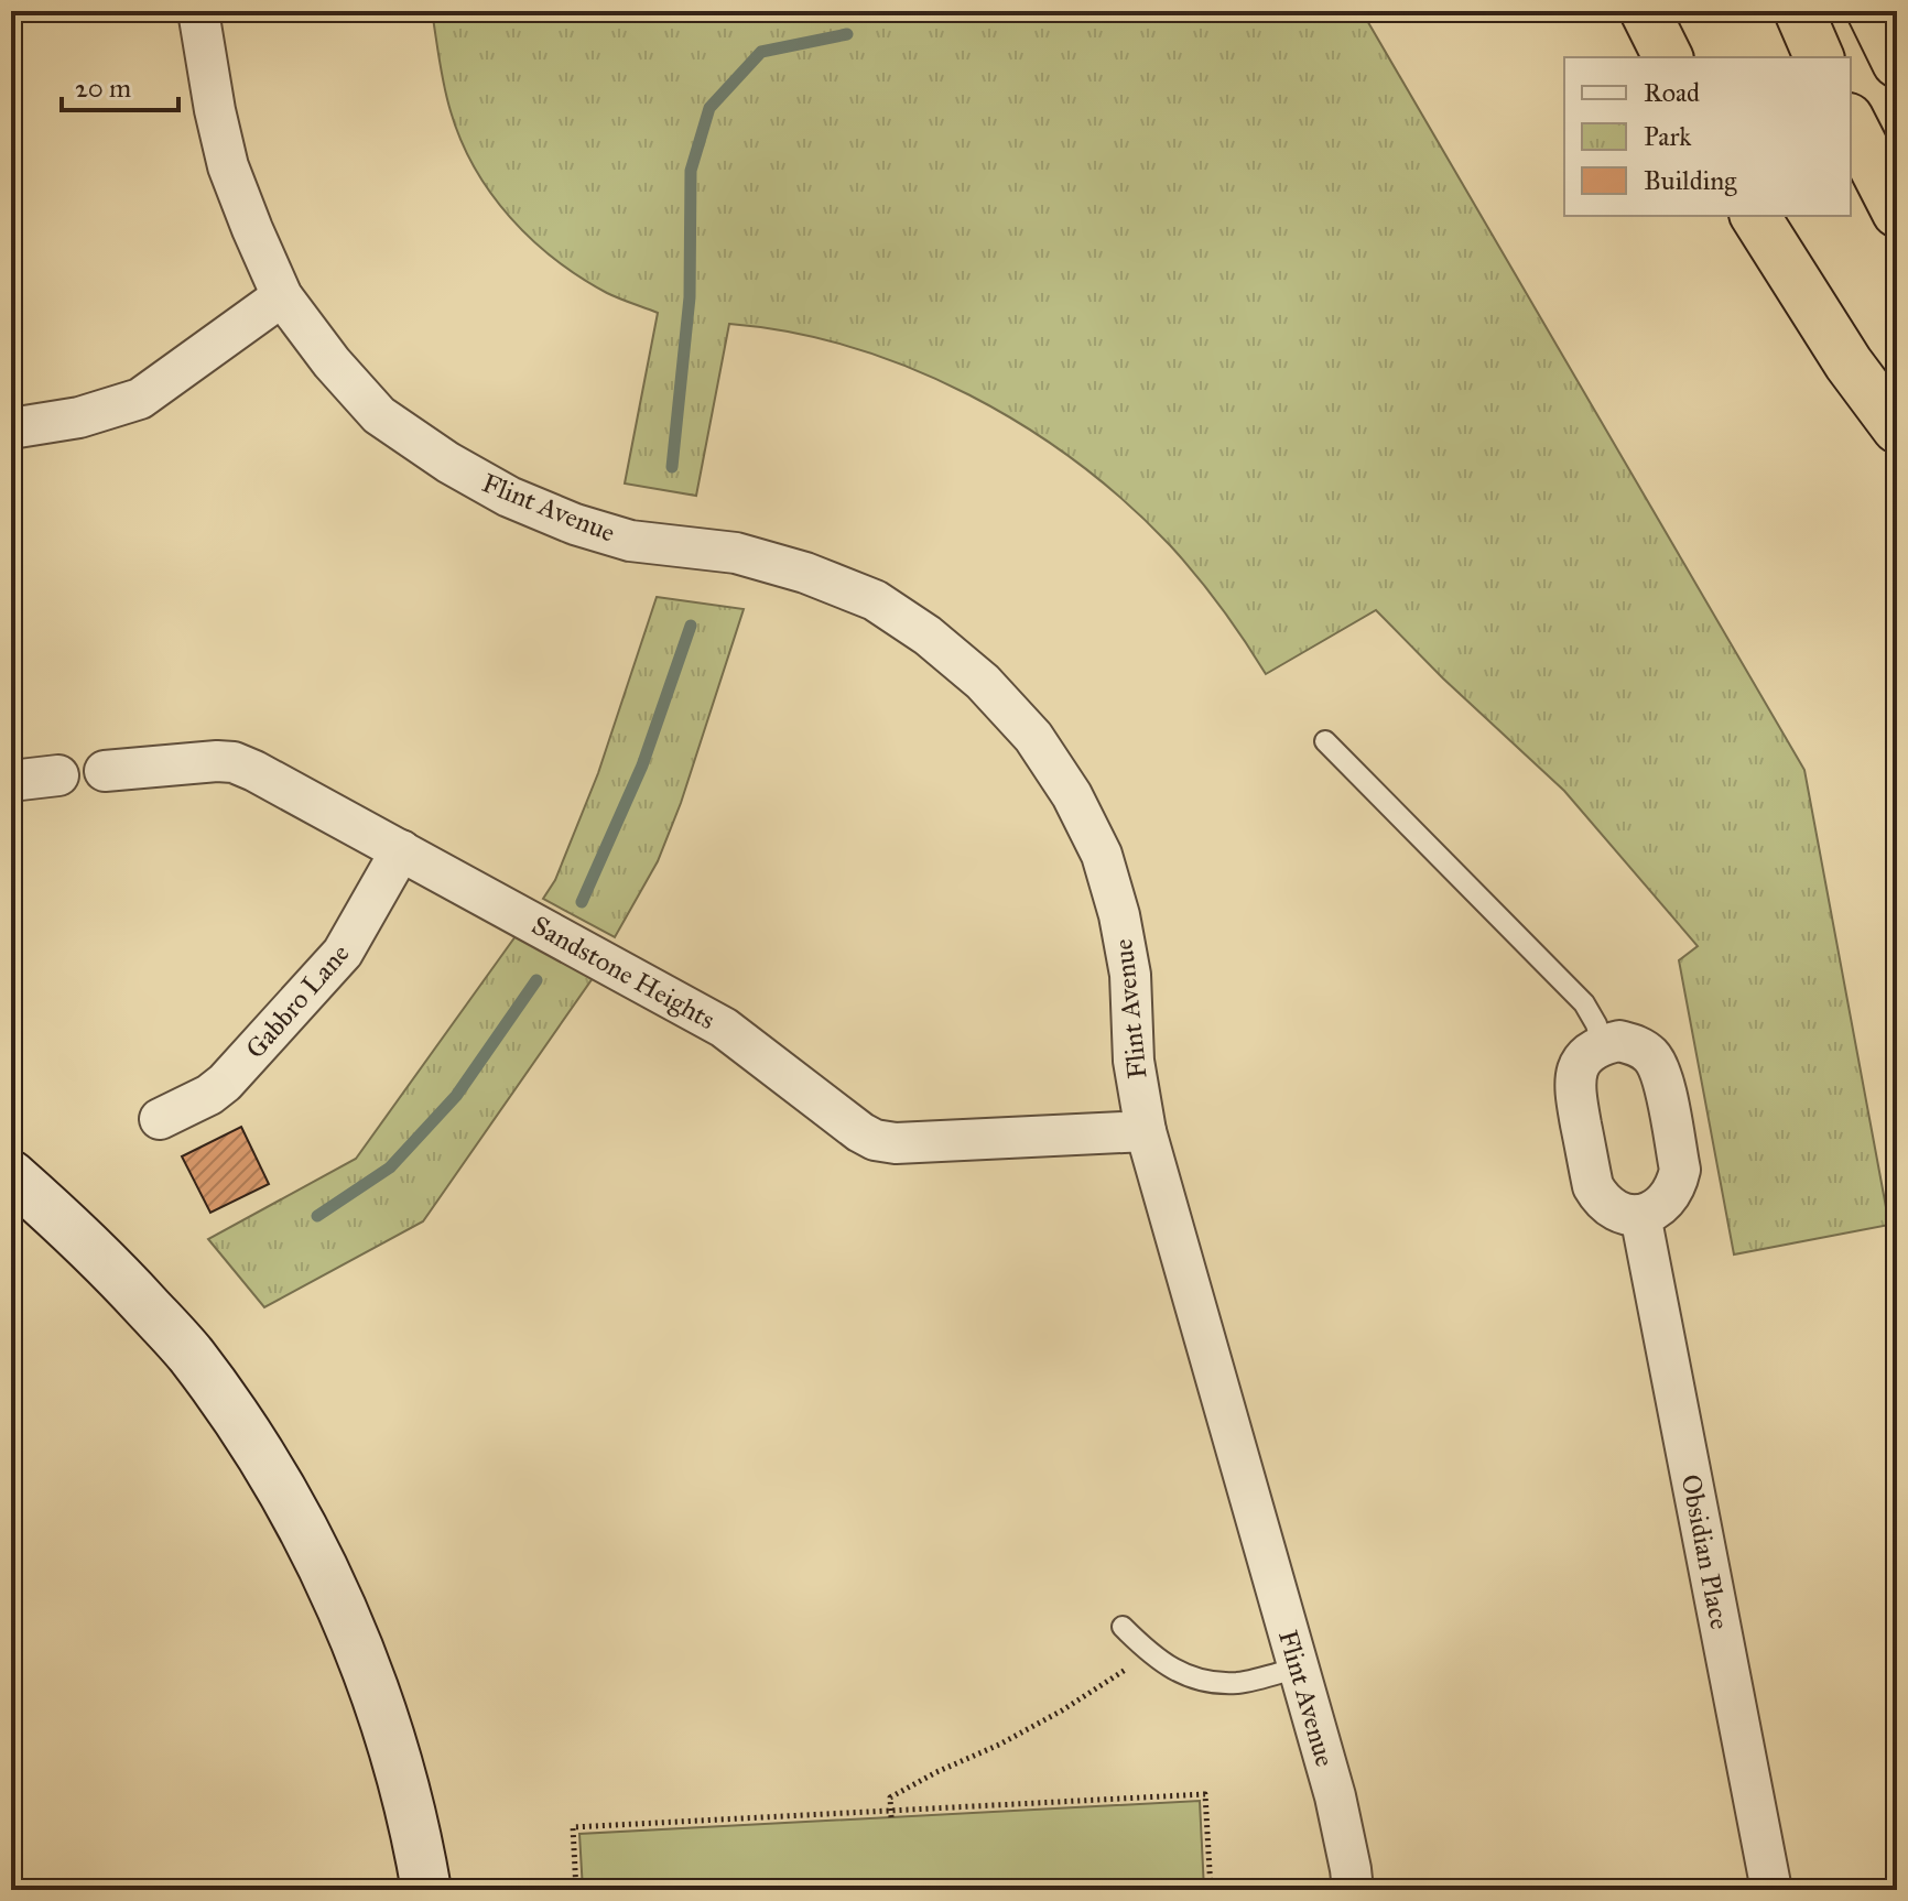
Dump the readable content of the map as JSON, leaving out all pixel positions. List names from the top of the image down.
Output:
{
  "streets": {
    "street": [
      "Flint Avenue",
      "Sandstone Heights",
      "Gabbro Lane",
      "Obsidian Place"
    ]
  },
  "crossings": [
    ["Flint Avenue", "Sandstone Heights"],
    ["Sandstone Heights", "Gabbro Lane"]
  ],
  "legend": ["Road", "Park", "Building"],
  "scale_bar": "20 m"
}
